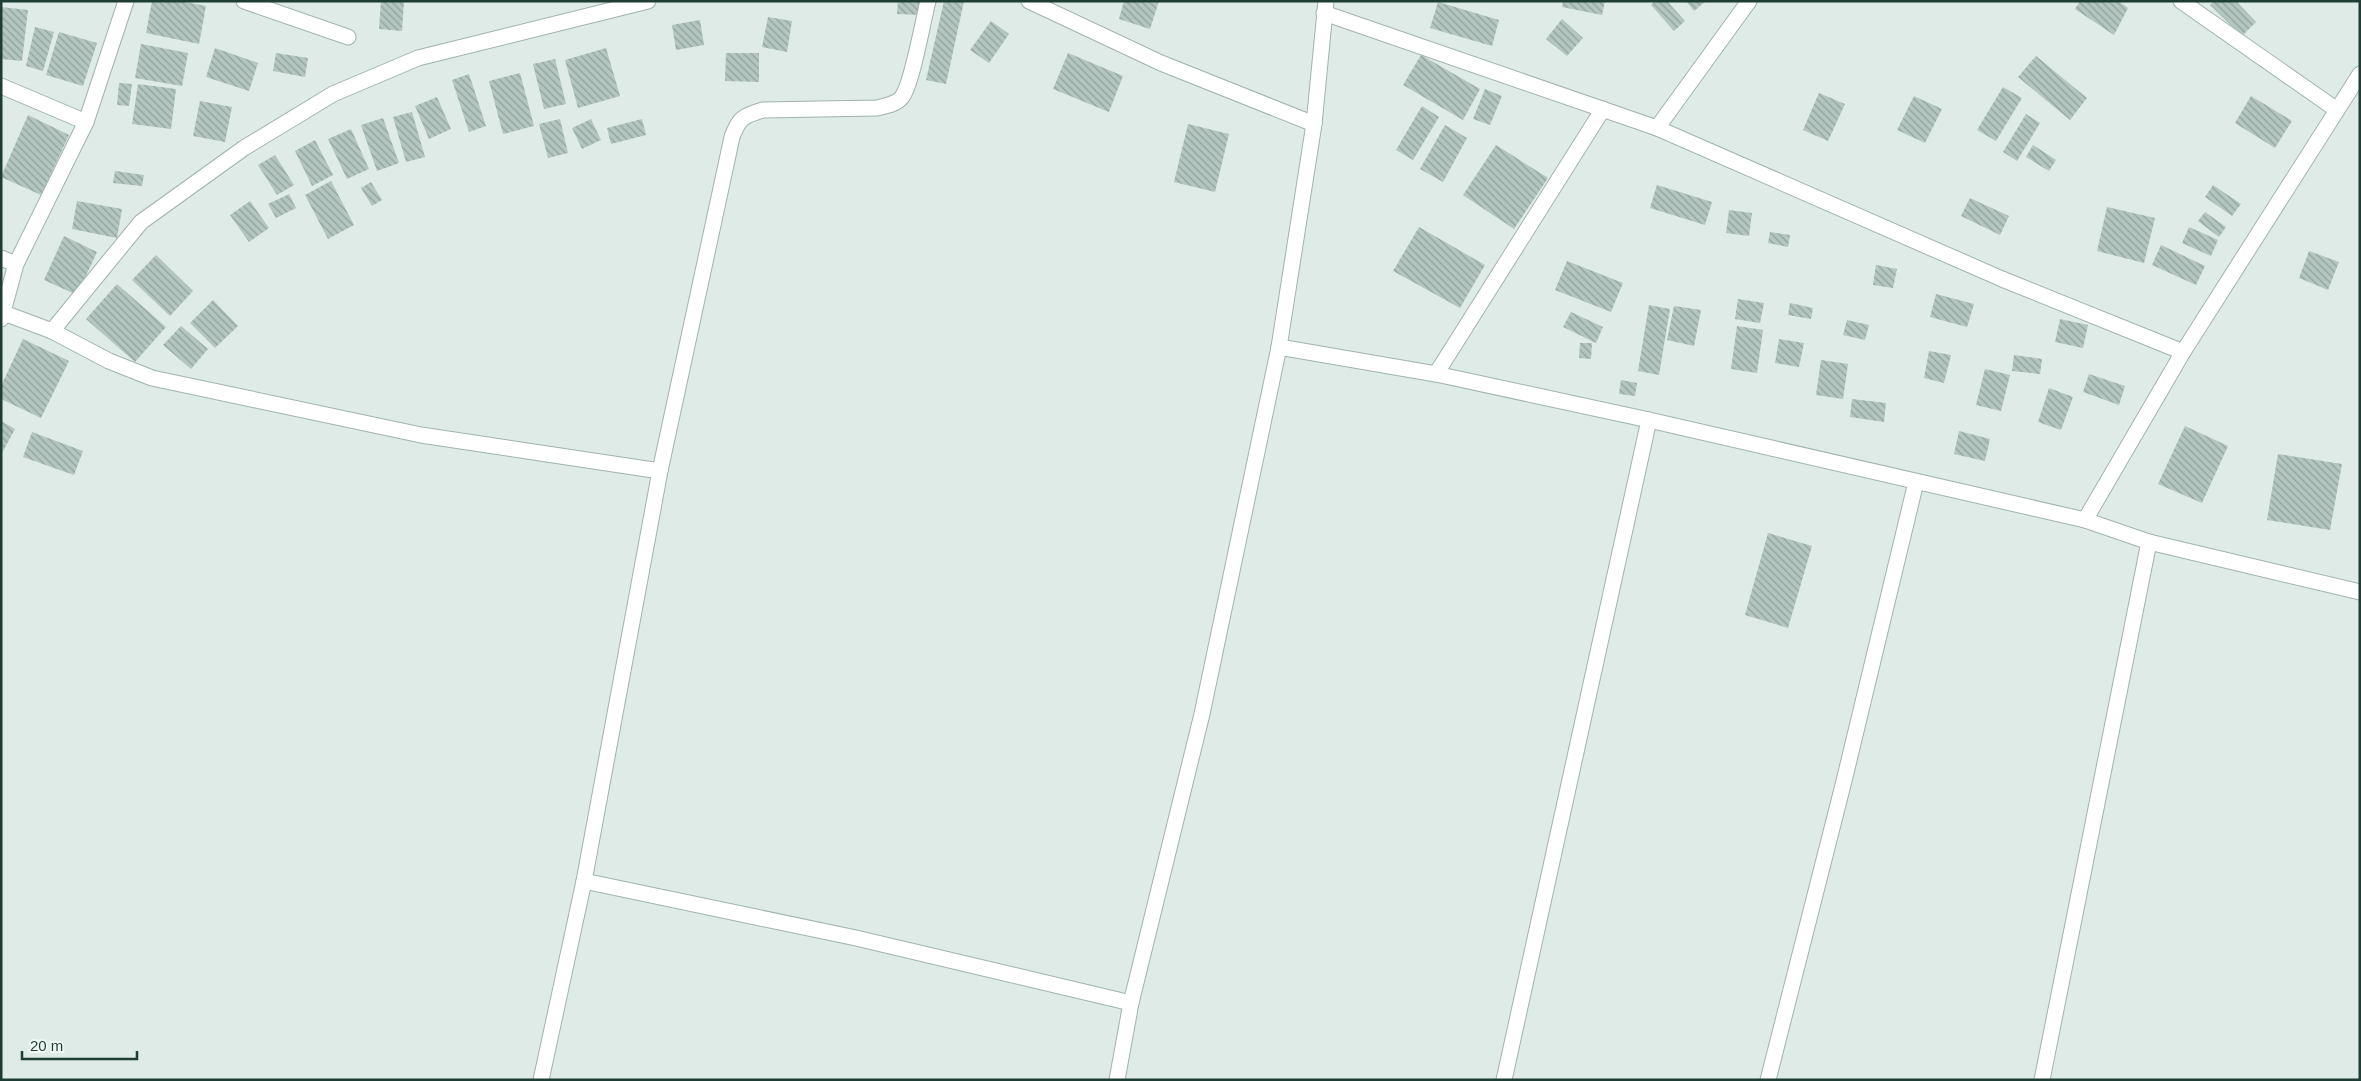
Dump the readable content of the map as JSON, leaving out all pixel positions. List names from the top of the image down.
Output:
{
  "scale_bar": "20 m"
}
